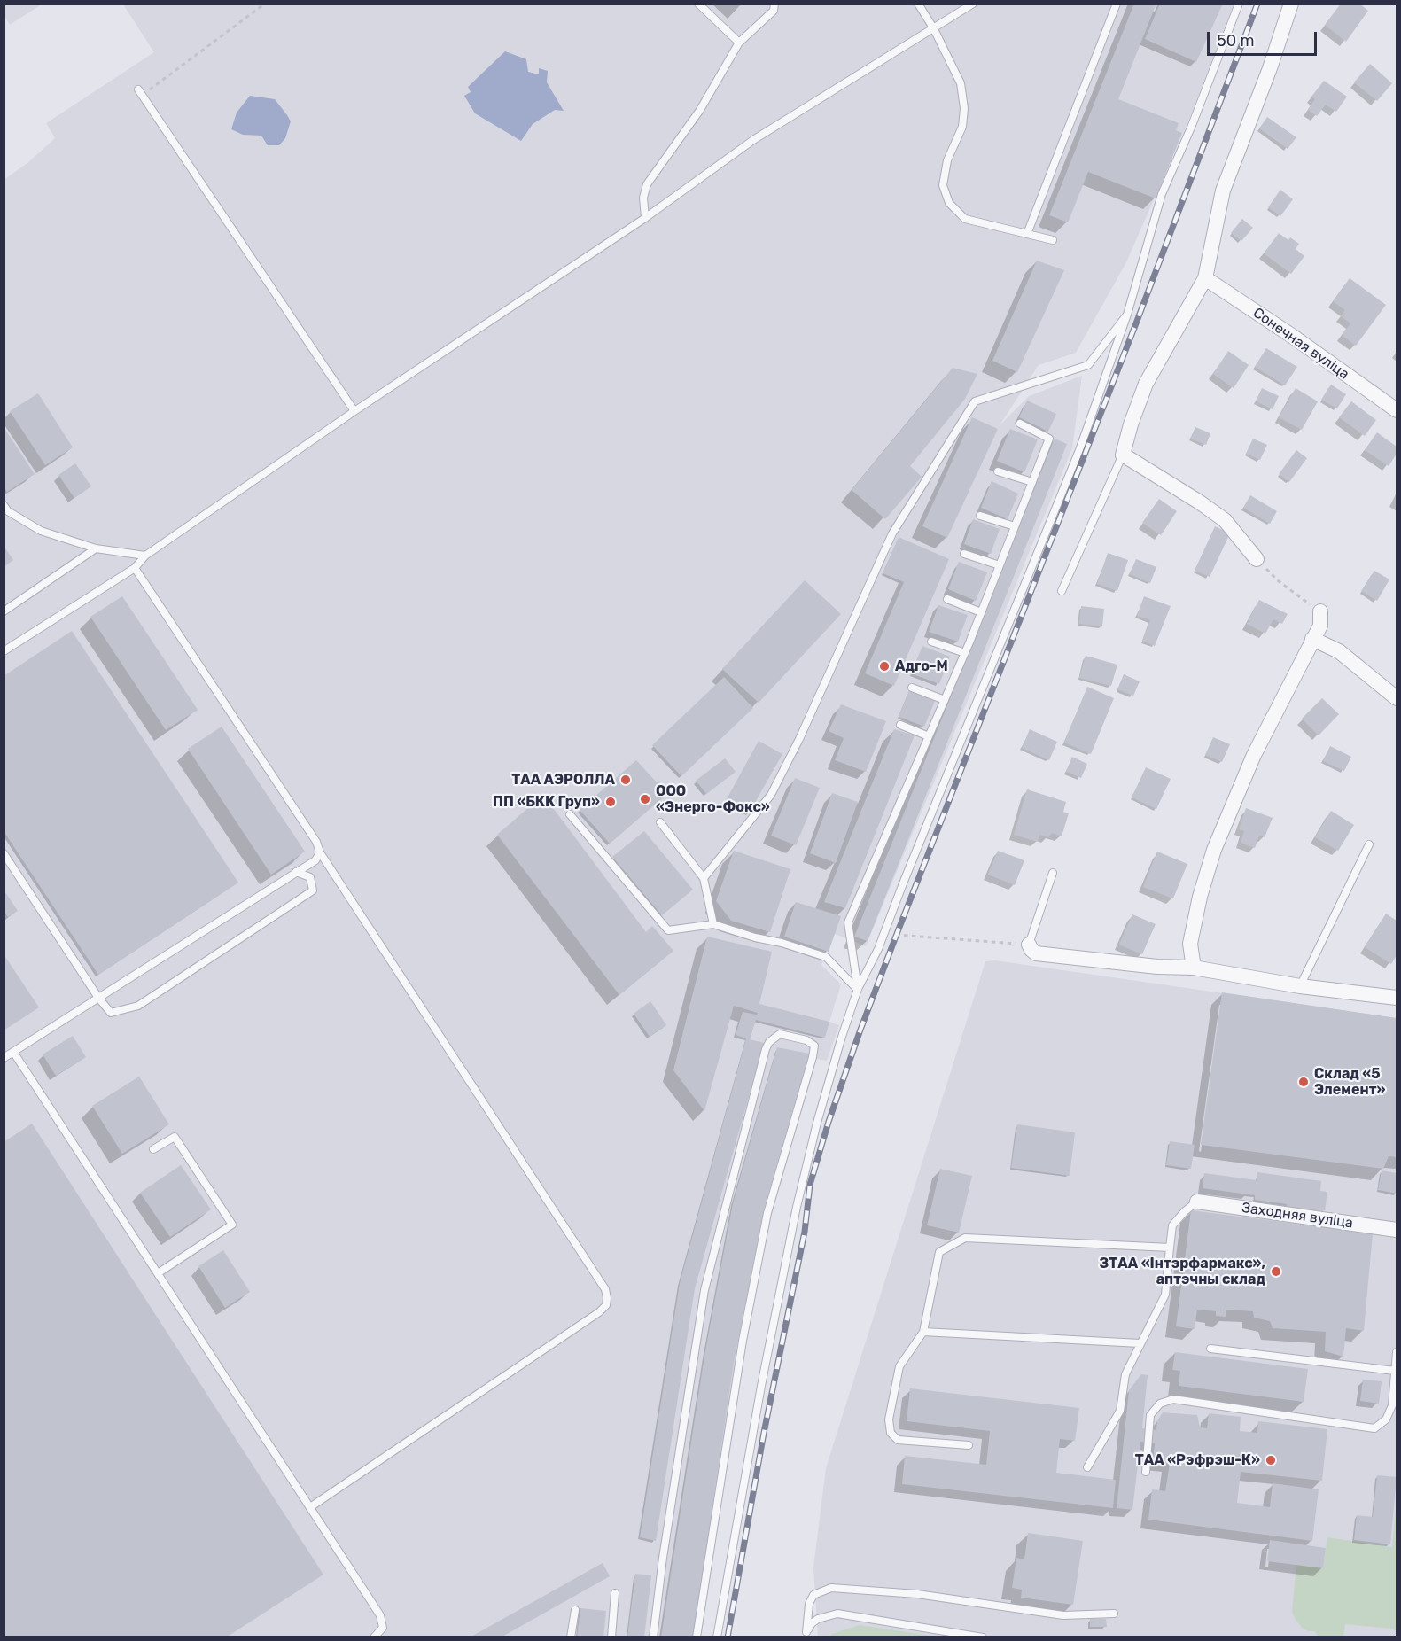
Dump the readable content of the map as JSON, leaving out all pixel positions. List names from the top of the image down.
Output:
{
  "streets": {
    "street": ["Сонечная вуліца", "Заходняя вуліца"]
  },
  "places": [
    "Адго-М",
    "ТАА АЭРОЛЛА",
    "ООО «Энерго-Фокс»",
    "ПП «БКК Груп»",
    "Склад «5 Элемент»",
    "ЗТАА «Інтэрфармакс», аптэчны склад",
    "ТАА «Рэфрэш-К»"
  ],
  "scale_bar": "50 m"
}
